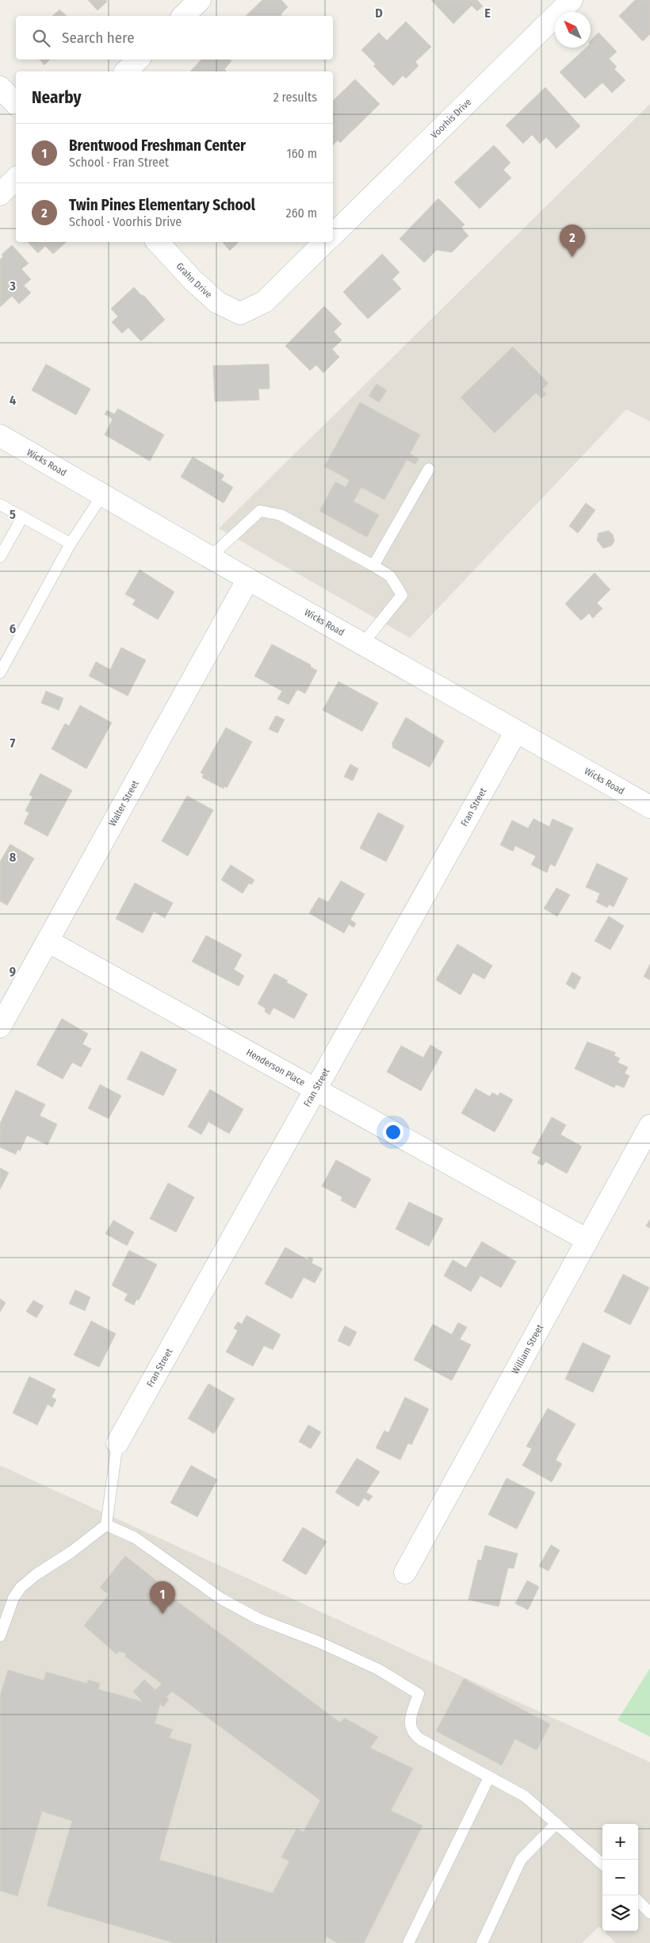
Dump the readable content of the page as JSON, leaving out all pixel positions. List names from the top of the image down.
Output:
{
  "streets": {
    "street": [
      "Voorhis Drive",
      "Grahn Drive",
      "Wicks Road",
      "Walter Street",
      "Fran Street",
      "Henderson Place",
      "William Street"
    ]
  },
  "crossings": [
    ["Wicks Road", "Walter Street"],
    ["Wicks Road", "Fran Street"],
    ["Walter Street", "Henderson Place"],
    ["Fran Street", "Henderson Place"],
    ["Henderson Place", "William Street"]
  ],
  "north": "top left",
  "page": {
    "search": "Search here",
    "heading": ["Nearby", "2 results"],
    "list": [
      {
        "mark": "1",
        "name": "Brentwood Freshman Center",
        "note": "School · Fran Street",
        "value": "160 m"
      },
      {
        "mark": "2",
        "name": "Twin Pines Elementary School",
        "note": "School · Voorhis Drive",
        "value": "260 m"
      }
    ],
    "pins": ["2", "1"],
    "map_buttons": ["+", "−"]
  },
  "grid": {
    "columns": ["D", "E"],
    "rows": [
      "3",
      "4",
      "5",
      "6",
      "7",
      "8",
      "9"
    ]
  }
}
